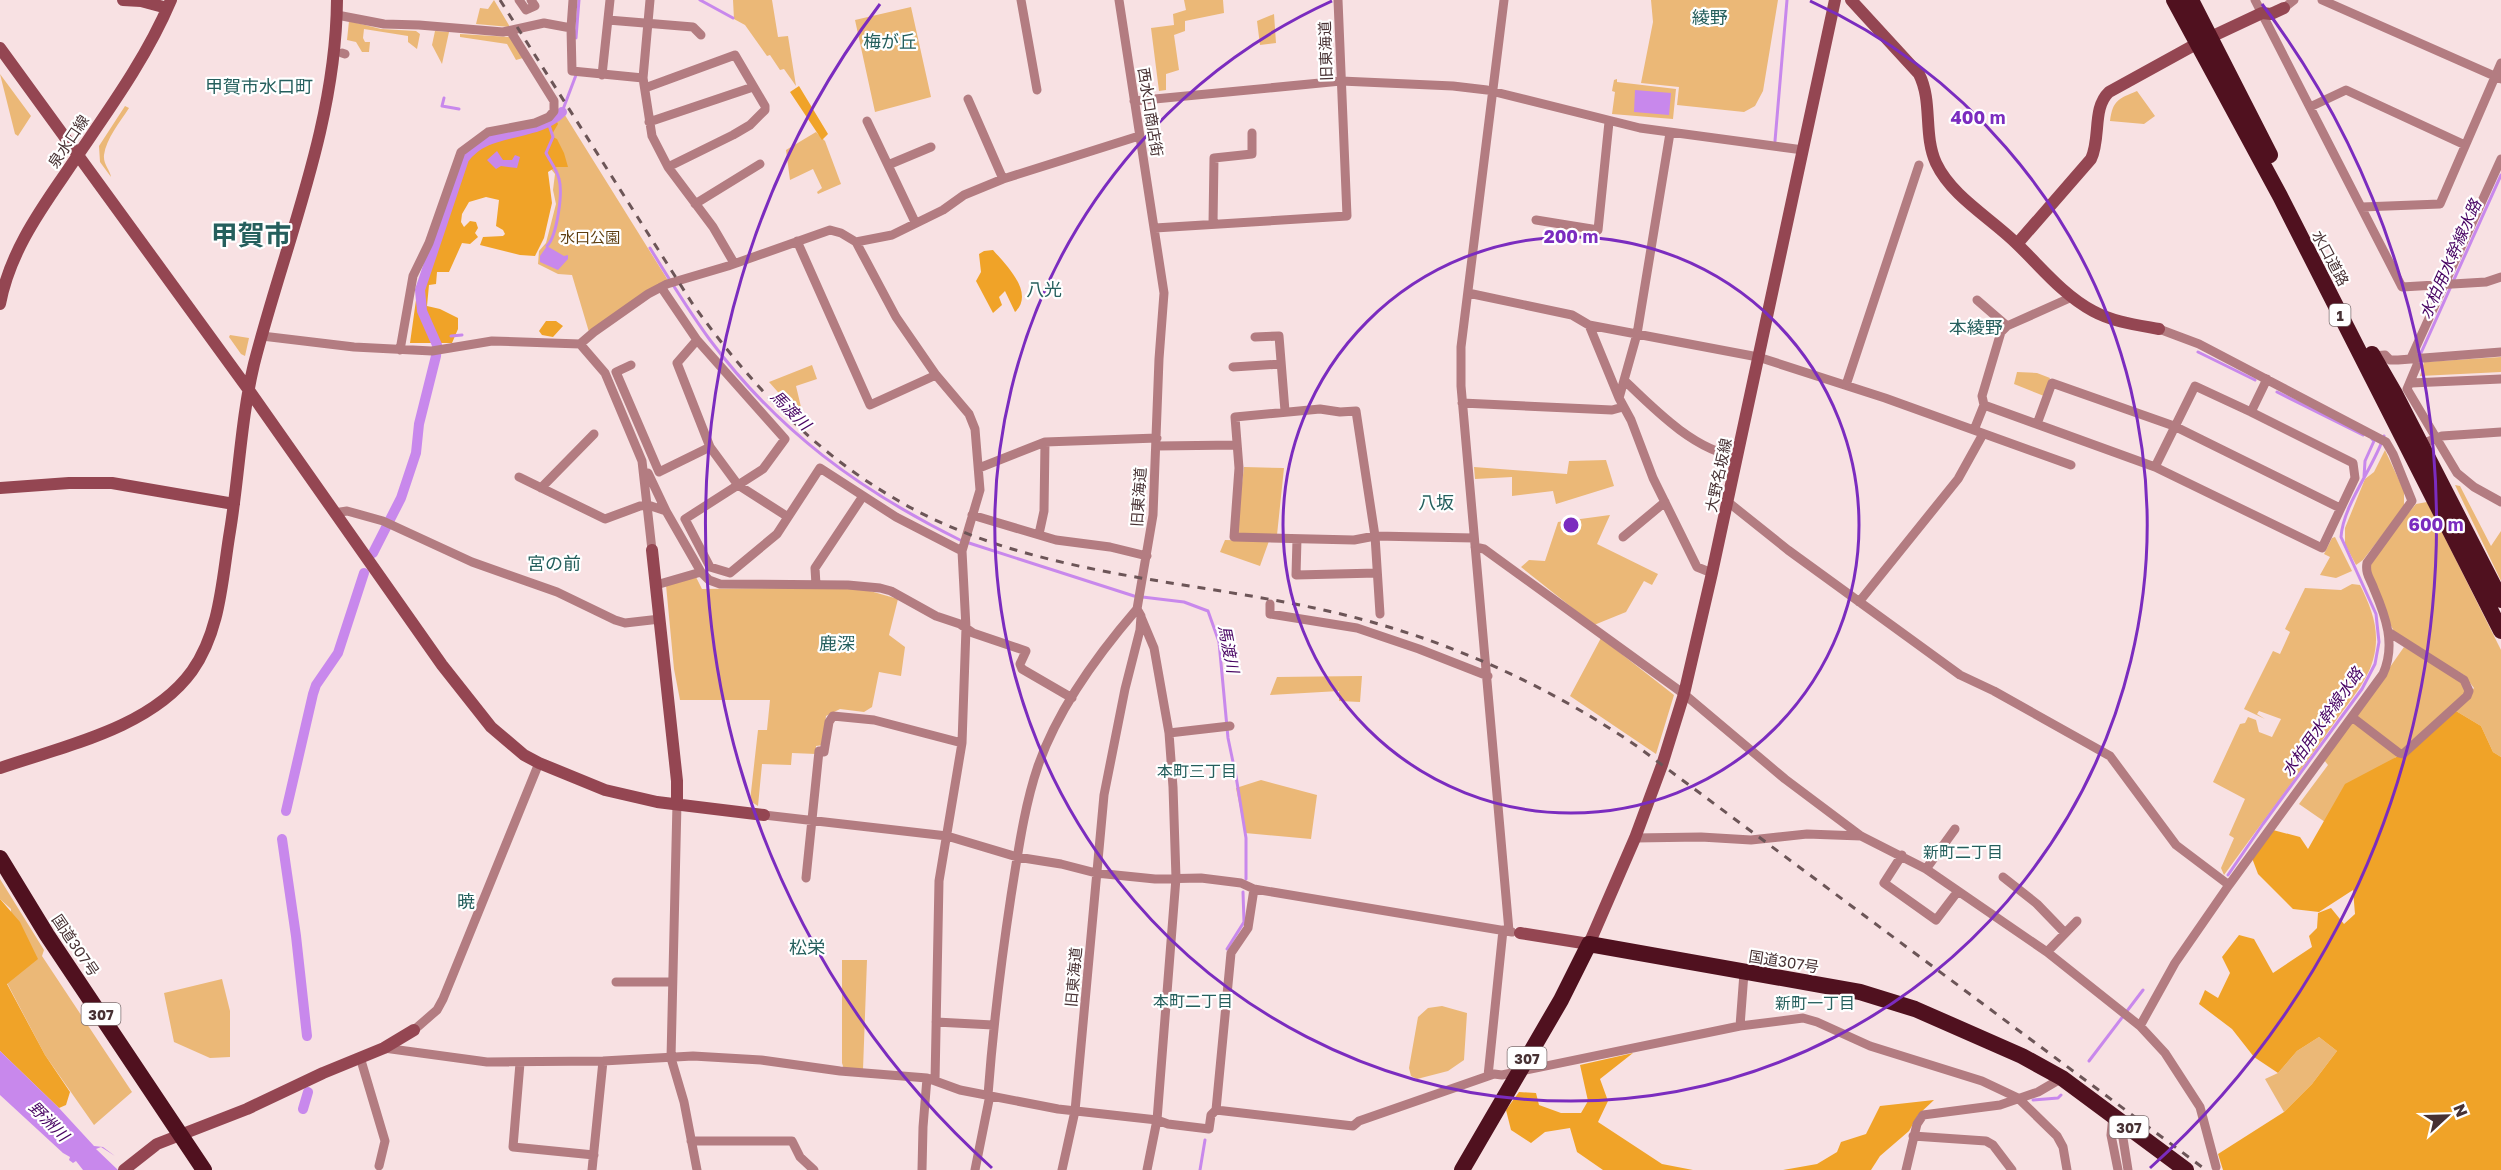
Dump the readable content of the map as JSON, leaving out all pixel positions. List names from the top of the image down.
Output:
{
  "streets": {
    "highway": [
      "水口道路",
      "1",
      "国道307号",
      "307"
    ],
    "street": [
      "旧東海道",
      "西水口商店街",
      "泉水口線",
      "大野名坂線"
    ]
  },
  "crossings": [
    ["旧東海道", "西水口商店街"],
    ["大野名坂線", "国道307号"],
    ["大野名坂線", "307"],
    ["国道307号", "307"]
  ],
  "districts": [
    "綾野",
    "梅が丘",
    "甲賀市水口町",
    "甲賀市",
    "八光",
    "本綾野",
    "八坂",
    "宮の前",
    "鹿深",
    "本町三丁目",
    "新町二丁目",
    "暁",
    "松栄",
    "本町二丁目",
    "新町一丁目"
  ],
  "water": ["水柏用水幹線水路", "馬渡川", "野洲川"],
  "parks": ["水口公園"],
  "north": "right",
  "rings": ["400 m", "200 m", "600 m"]
}
